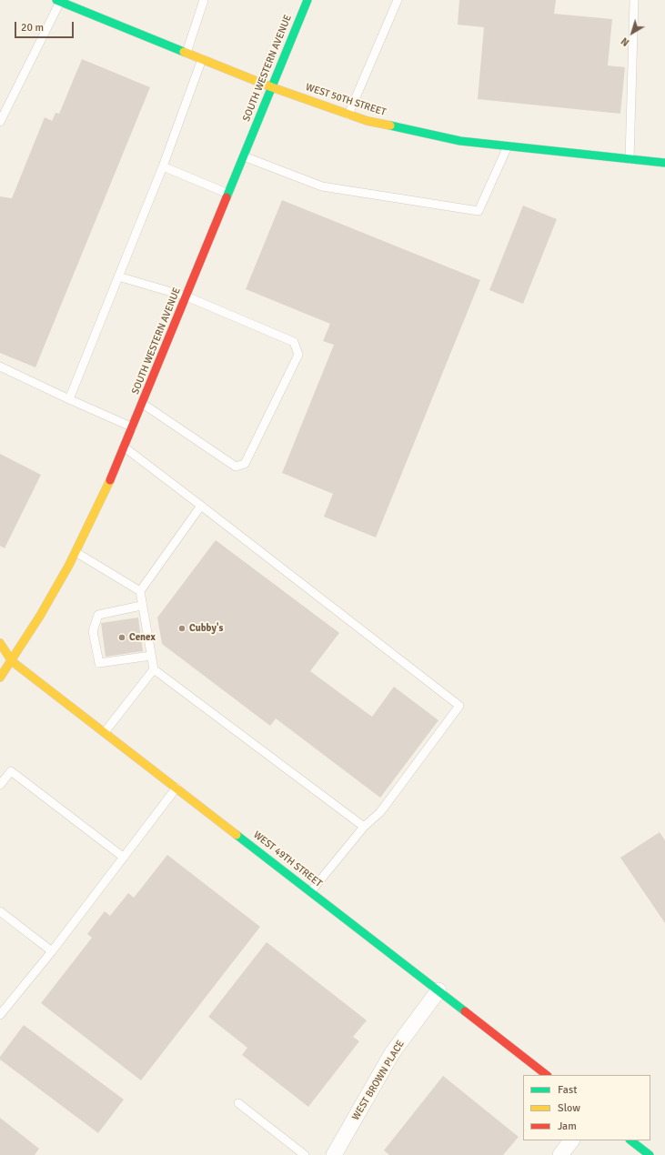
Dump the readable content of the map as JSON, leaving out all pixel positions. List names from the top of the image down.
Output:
{
  "streets": {
    "main road": ["SOUTH WESTERN AVENUE", "WEST 50TH STREET", "WEST 49TH STREET"],
    "street": ["WEST BROWN PLACE"]
  },
  "crossings": [
    ["SOUTH WESTERN AVENUE", "WEST 50TH STREET"],
    ["SOUTH WESTERN AVENUE", "WEST 49TH STREET"],
    ["WEST 49TH STREET", "WEST BROWN PLACE"]
  ],
  "places": ["Cubby's", "Cenex"],
  "legend": ["Fast", "Slow", "Jam"],
  "scale_bar": "20 m",
  "north": "bottom left"
}
